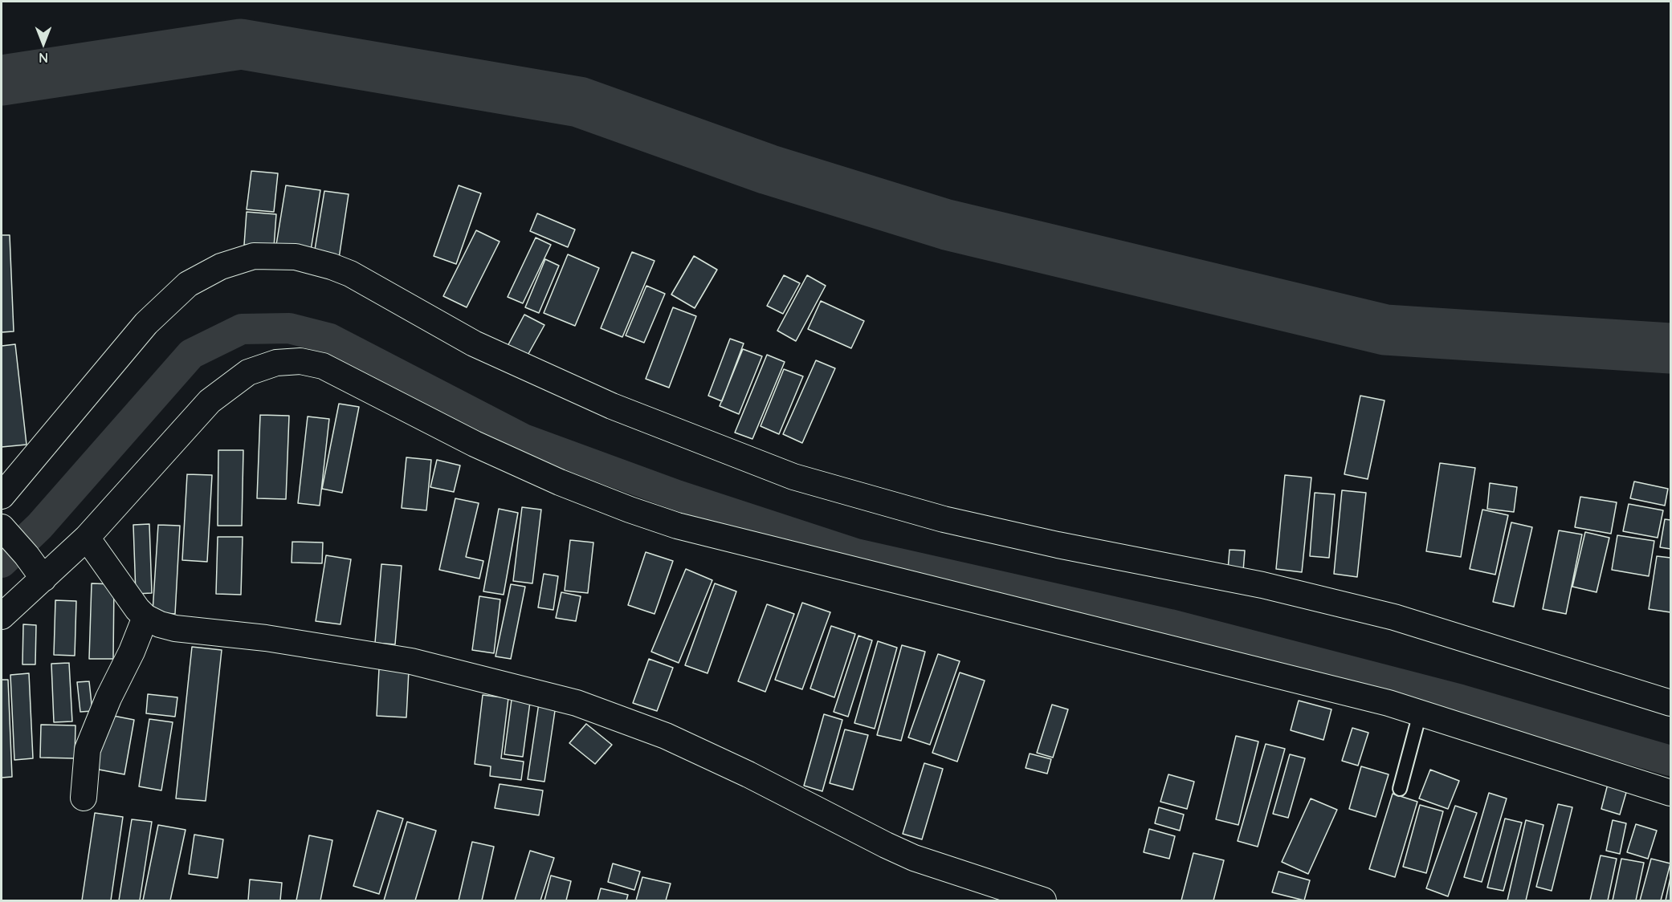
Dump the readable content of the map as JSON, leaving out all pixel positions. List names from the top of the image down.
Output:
{
  "north": "bottom"
}
